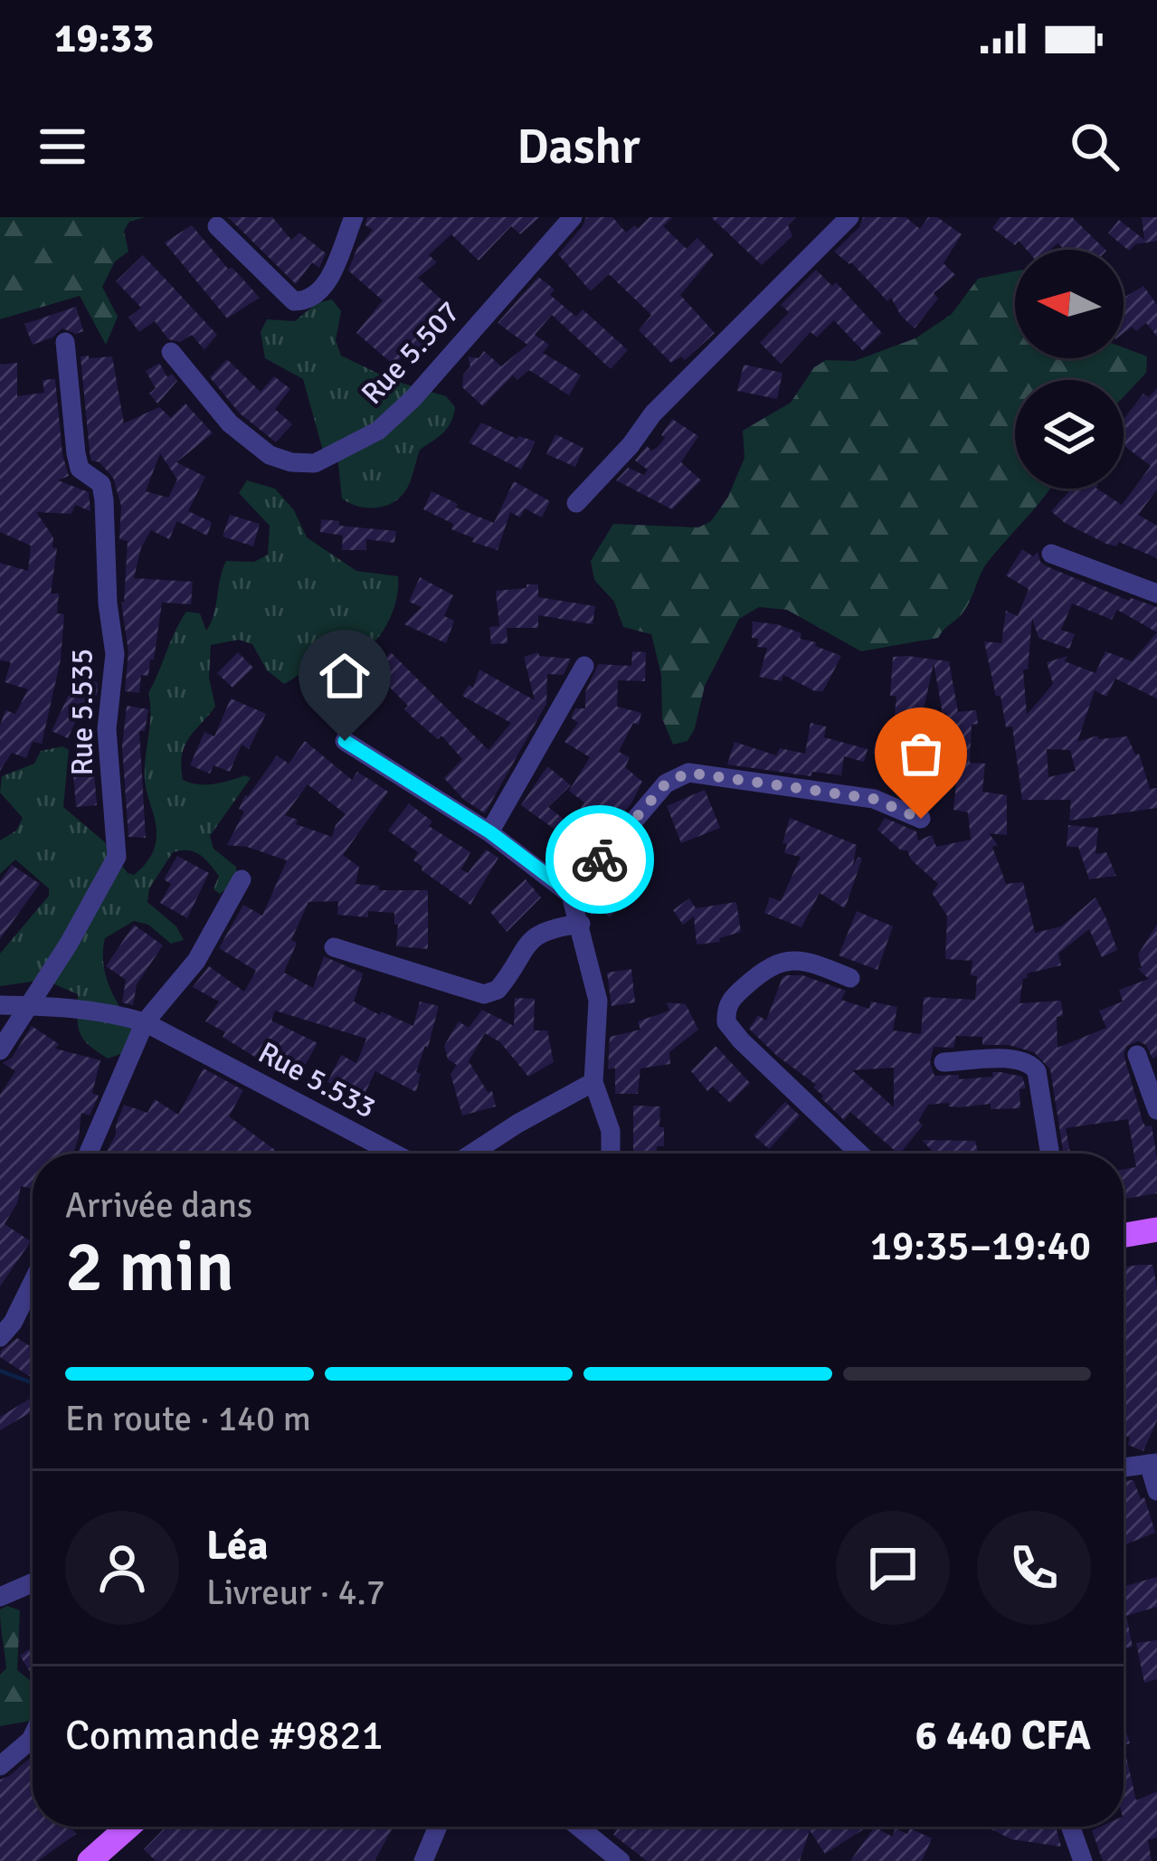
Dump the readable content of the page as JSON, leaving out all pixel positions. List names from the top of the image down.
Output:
{
  "streets": {
    "street": ["Rue 5.507", "Rue 5.535", "Rue 5.533"]
  },
  "crossings": [
    ["Rue 5.535", "Rue 5.533"]
  ],
  "north": "left",
  "page": {
    "status": "19:33",
    "header": "Dashr",
    "heading": ["2 min", "Arrivée dans", "19:35–19:40"],
    "panel": [
      "Léa",
      "Livreur · 4.7",
      "Commande #9821",
      "6 440 CFA"
    ],
    "bar": "En route · 140 m"
  }
}
